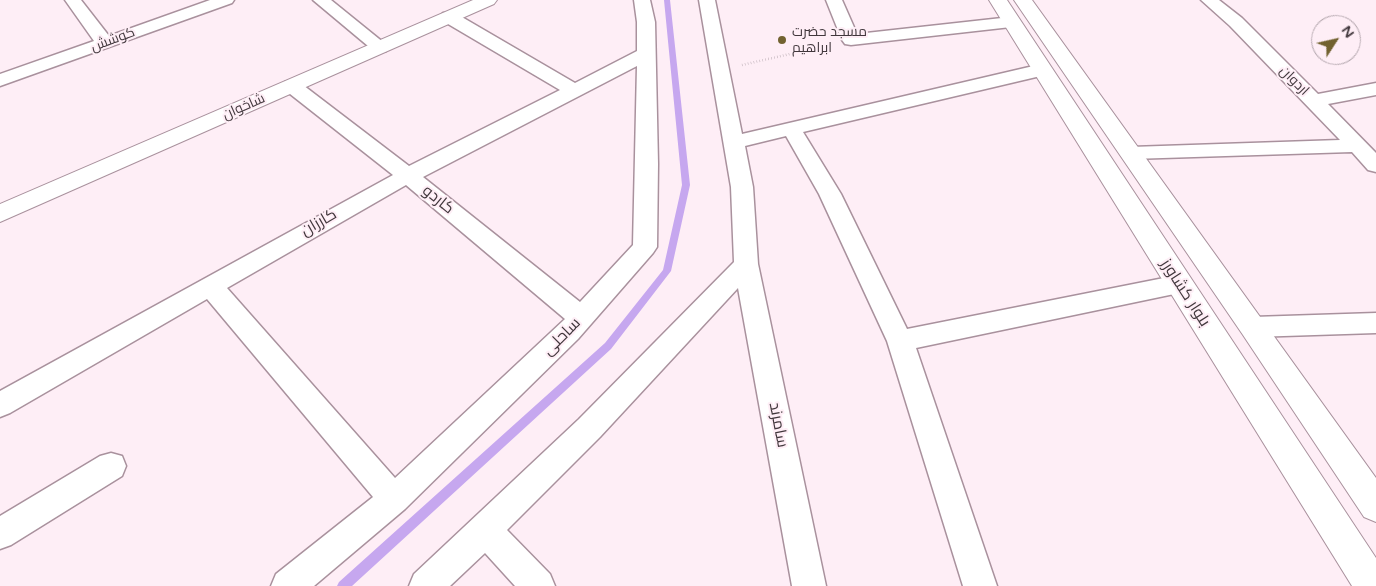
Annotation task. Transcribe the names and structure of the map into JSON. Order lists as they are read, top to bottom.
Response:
{
  "streets": {
    "main road": ["شاخوان", "بلوار کشاورز"],
    "street": [
      "کوشش",
      "اردوان",
      "کاردو",
      "کارزان",
      "ساحلی",
      "سامرند"
    ]
  },
  "crossings": [
    ["شاخوان", "کاردو"],
    ["کاردو", "کارزان"],
    ["کاردو", "ساحلی"],
    ["کارزان", "ساحلی"]
  ],
  "places": ["مسجد حضرت ابراهیم"],
  "north": "top right"
}
